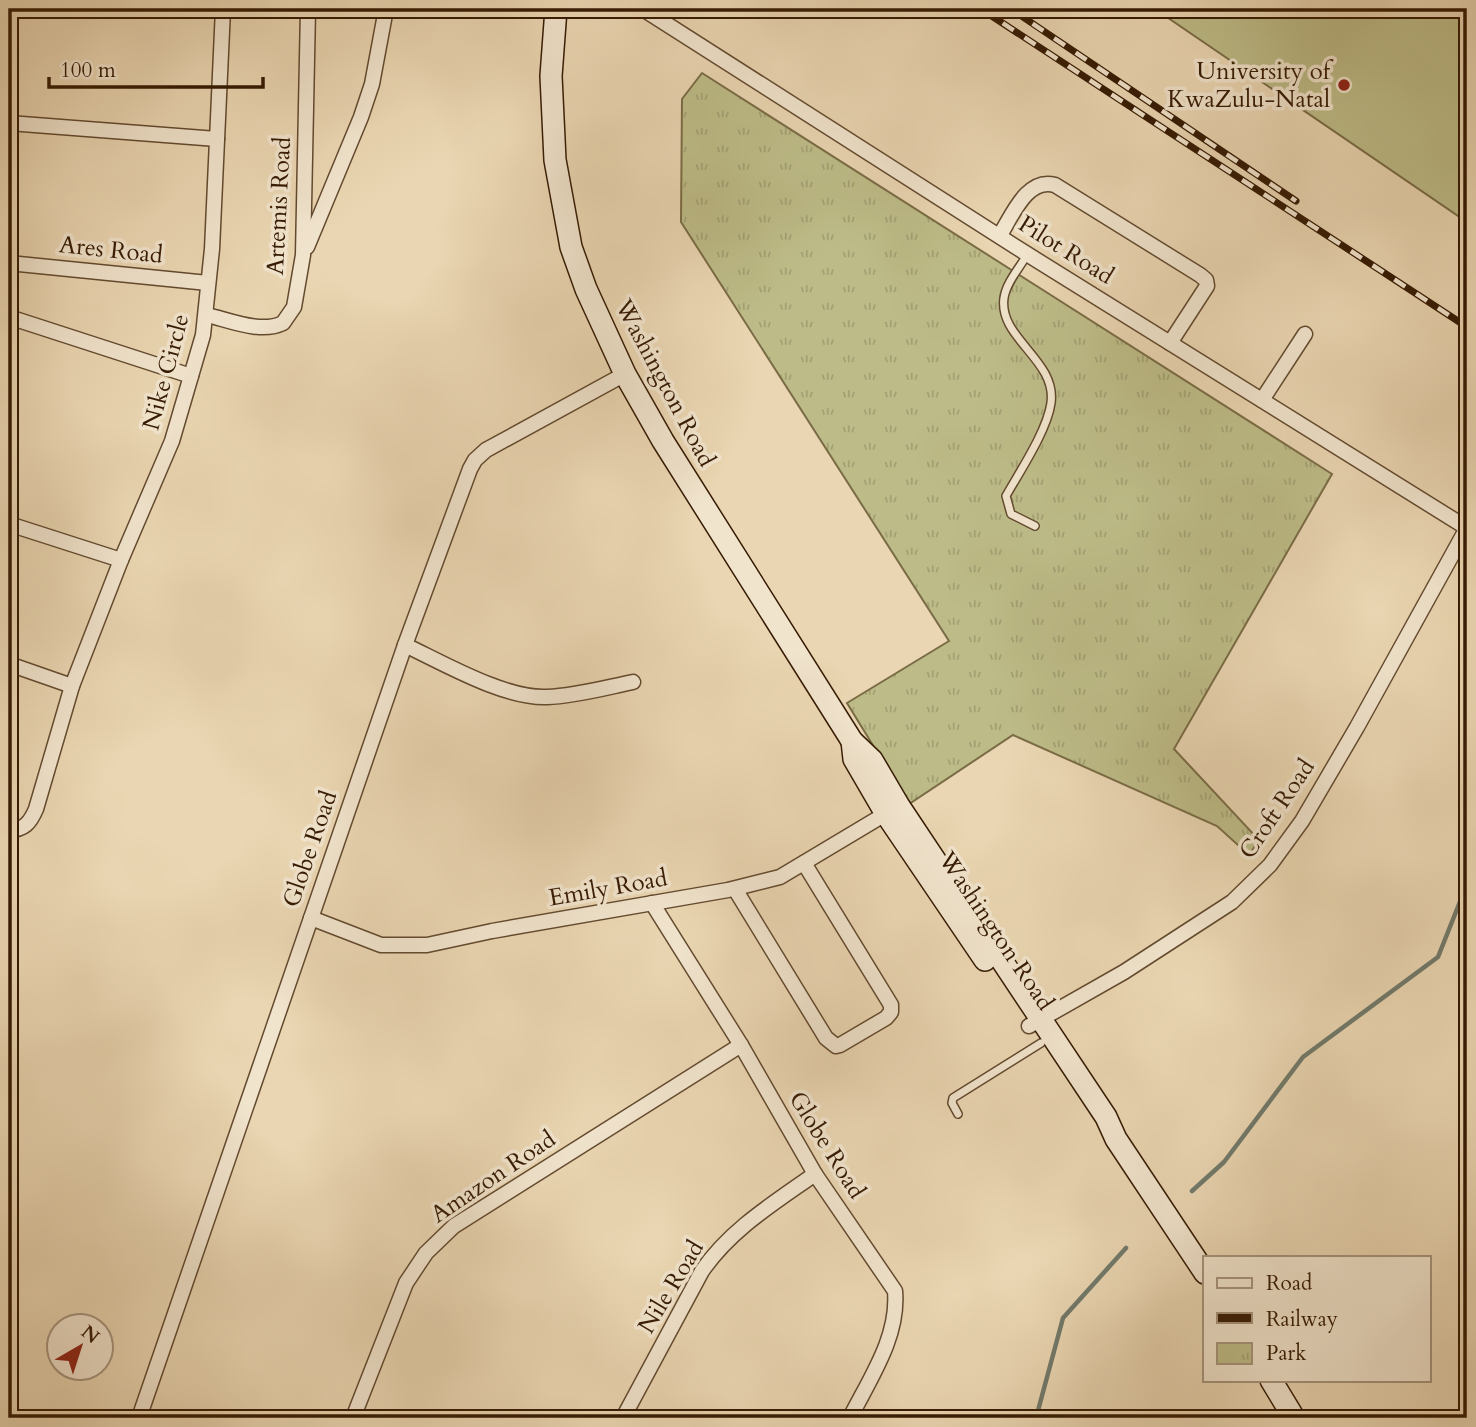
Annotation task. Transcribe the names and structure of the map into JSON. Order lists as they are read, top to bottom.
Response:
{
  "streets": {
    "main road": ["Washington Road"],
    "street": [
      "Artemis Road",
      "Ares Road",
      "Pilot Road",
      "Nike Circle",
      "Croft Road",
      "Globe Road",
      "Emily Road",
      "Amazon Road",
      "Nile Road"
    ]
  },
  "crossings": [
    ["Artemis Road", "Nike Circle"],
    ["Ares Road", "Nike Circle"],
    ["Pilot Road", "Croft Road"],
    ["Washington Road", "Croft Road"],
    ["Washington Road", "Globe Road"],
    ["Washington Road", "Emily Road"],
    ["Globe Road", "Emily Road"],
    ["Globe Road", "Amazon Road"],
    ["Globe Road", "Nile Road"]
  ],
  "places": ["University of KwaZulu-Natal"],
  "legend": ["Road", "Railway", "Park"],
  "scale_bar": "100 m",
  "north": "top right"
}
